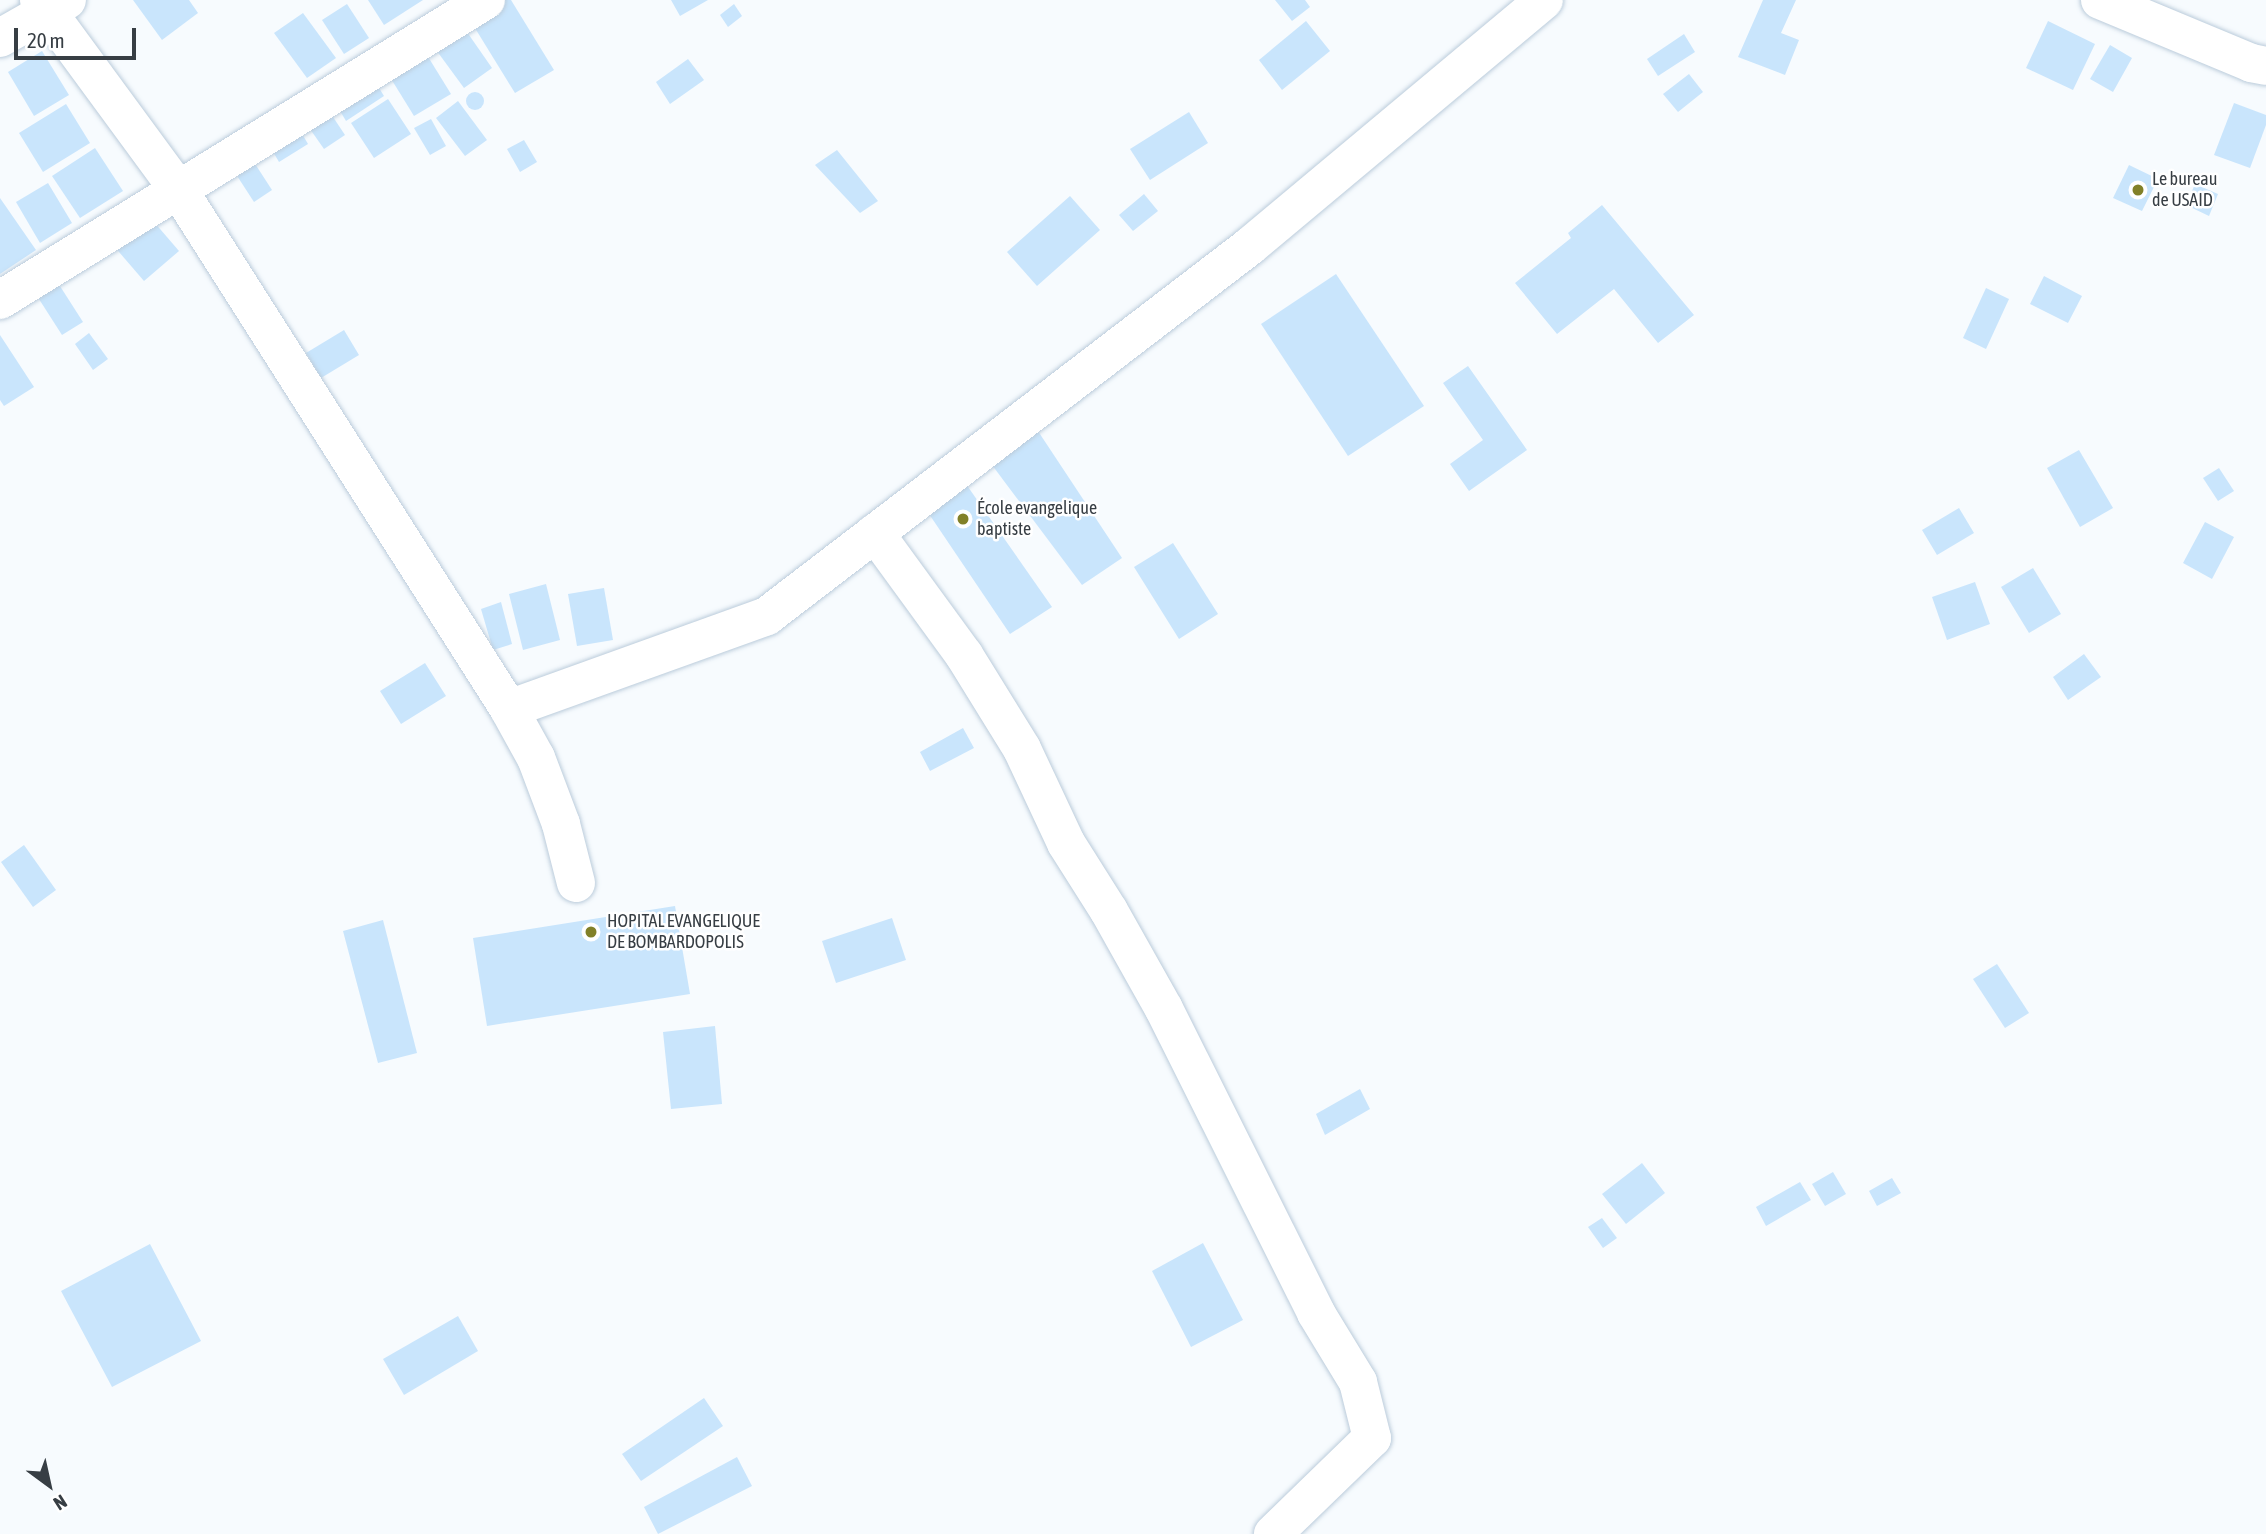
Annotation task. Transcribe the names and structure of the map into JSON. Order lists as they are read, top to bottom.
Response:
{
  "places": ["Le bureau de USAID", "École evangelique baptiste", "HOPITAL EVANGELIQUE DE BOMBARDOPOLIS"],
  "scale_bar": "20 m",
  "north": "bottom right"
}
